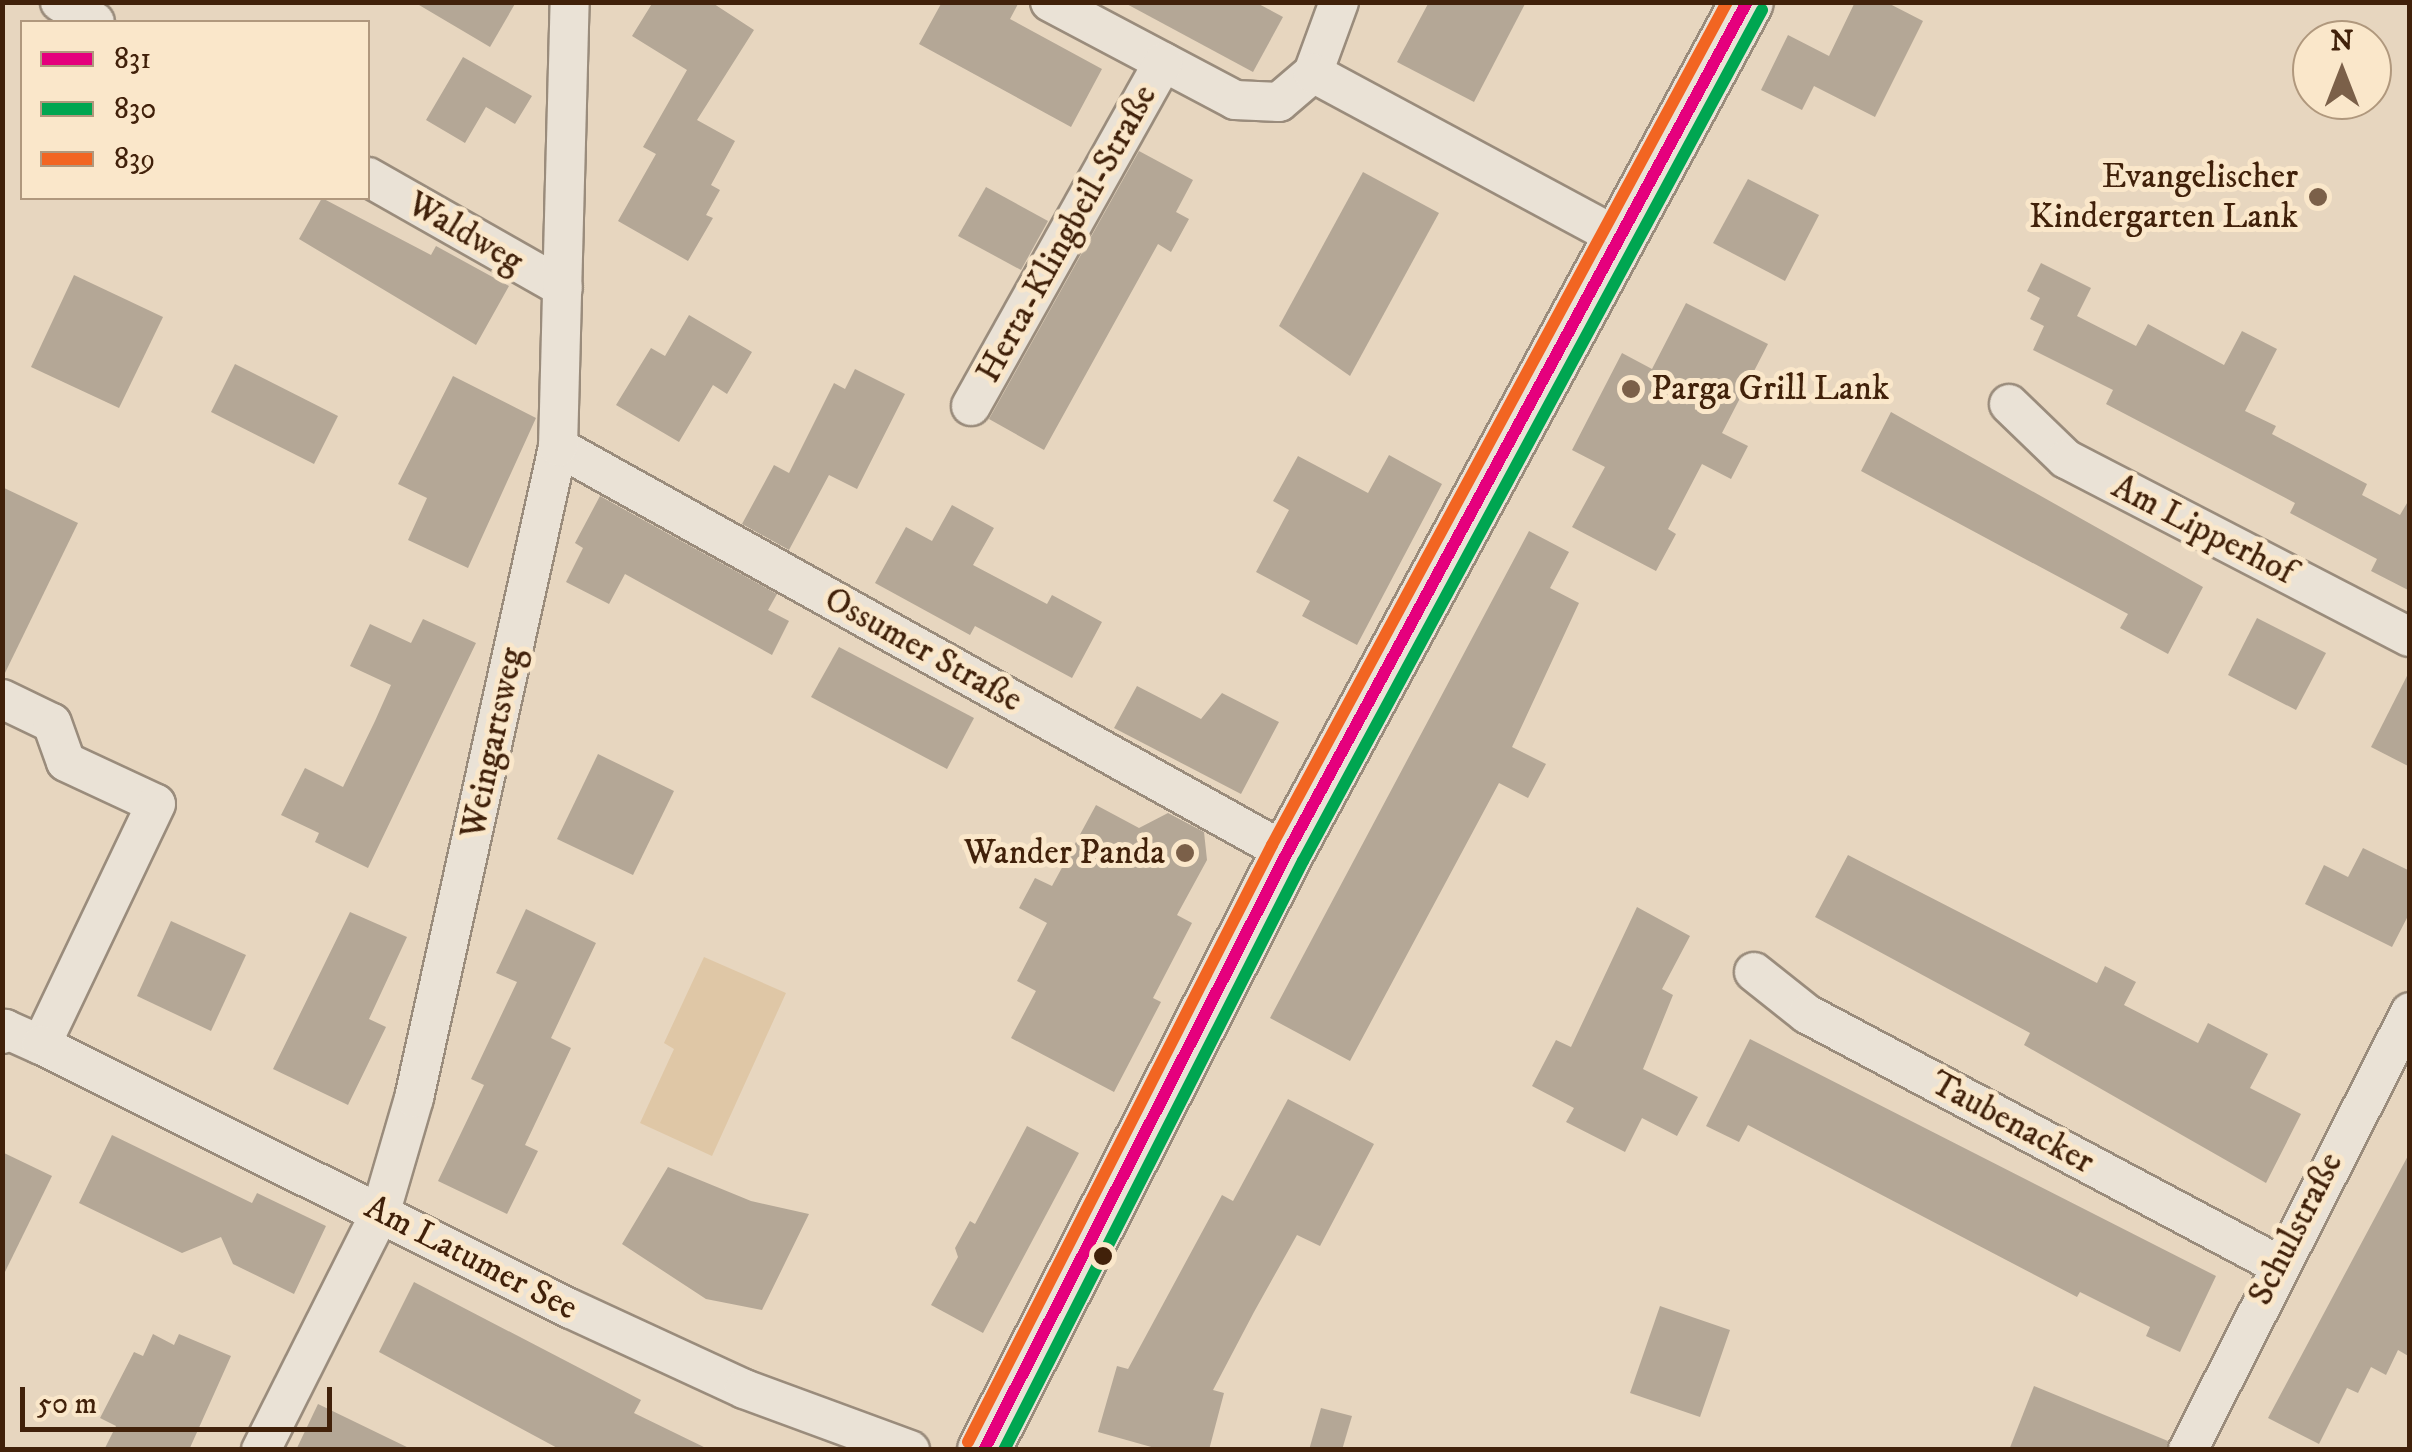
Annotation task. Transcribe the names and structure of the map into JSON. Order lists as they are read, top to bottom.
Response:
{
  "streets": {
    "street": [
      "Waldweg",
      "Herta-Klingbeil-Straße",
      "Am Lipperhof",
      "Ossumer Straße",
      "Weingartsweg",
      "Taubenacker",
      "Schulstraße",
      "Am Latumer See"
    ]
  },
  "crossings": [
    ["Waldweg", "Weingartsweg"],
    ["Ossumer Straße", "Weingartsweg"],
    ["Weingartsweg", "Am Latumer See"],
    ["Taubenacker", "Schulstraße"]
  ],
  "places": ["Evangelischer Kindergarten Lank", "Parga Grill Lank", "Wander Panda"],
  "lines": ["transit line 831", "transit line 839", "transit line 830"],
  "legend": ["831", "830", "839"],
  "scale_bar": "50 m",
  "north": "top"
}
